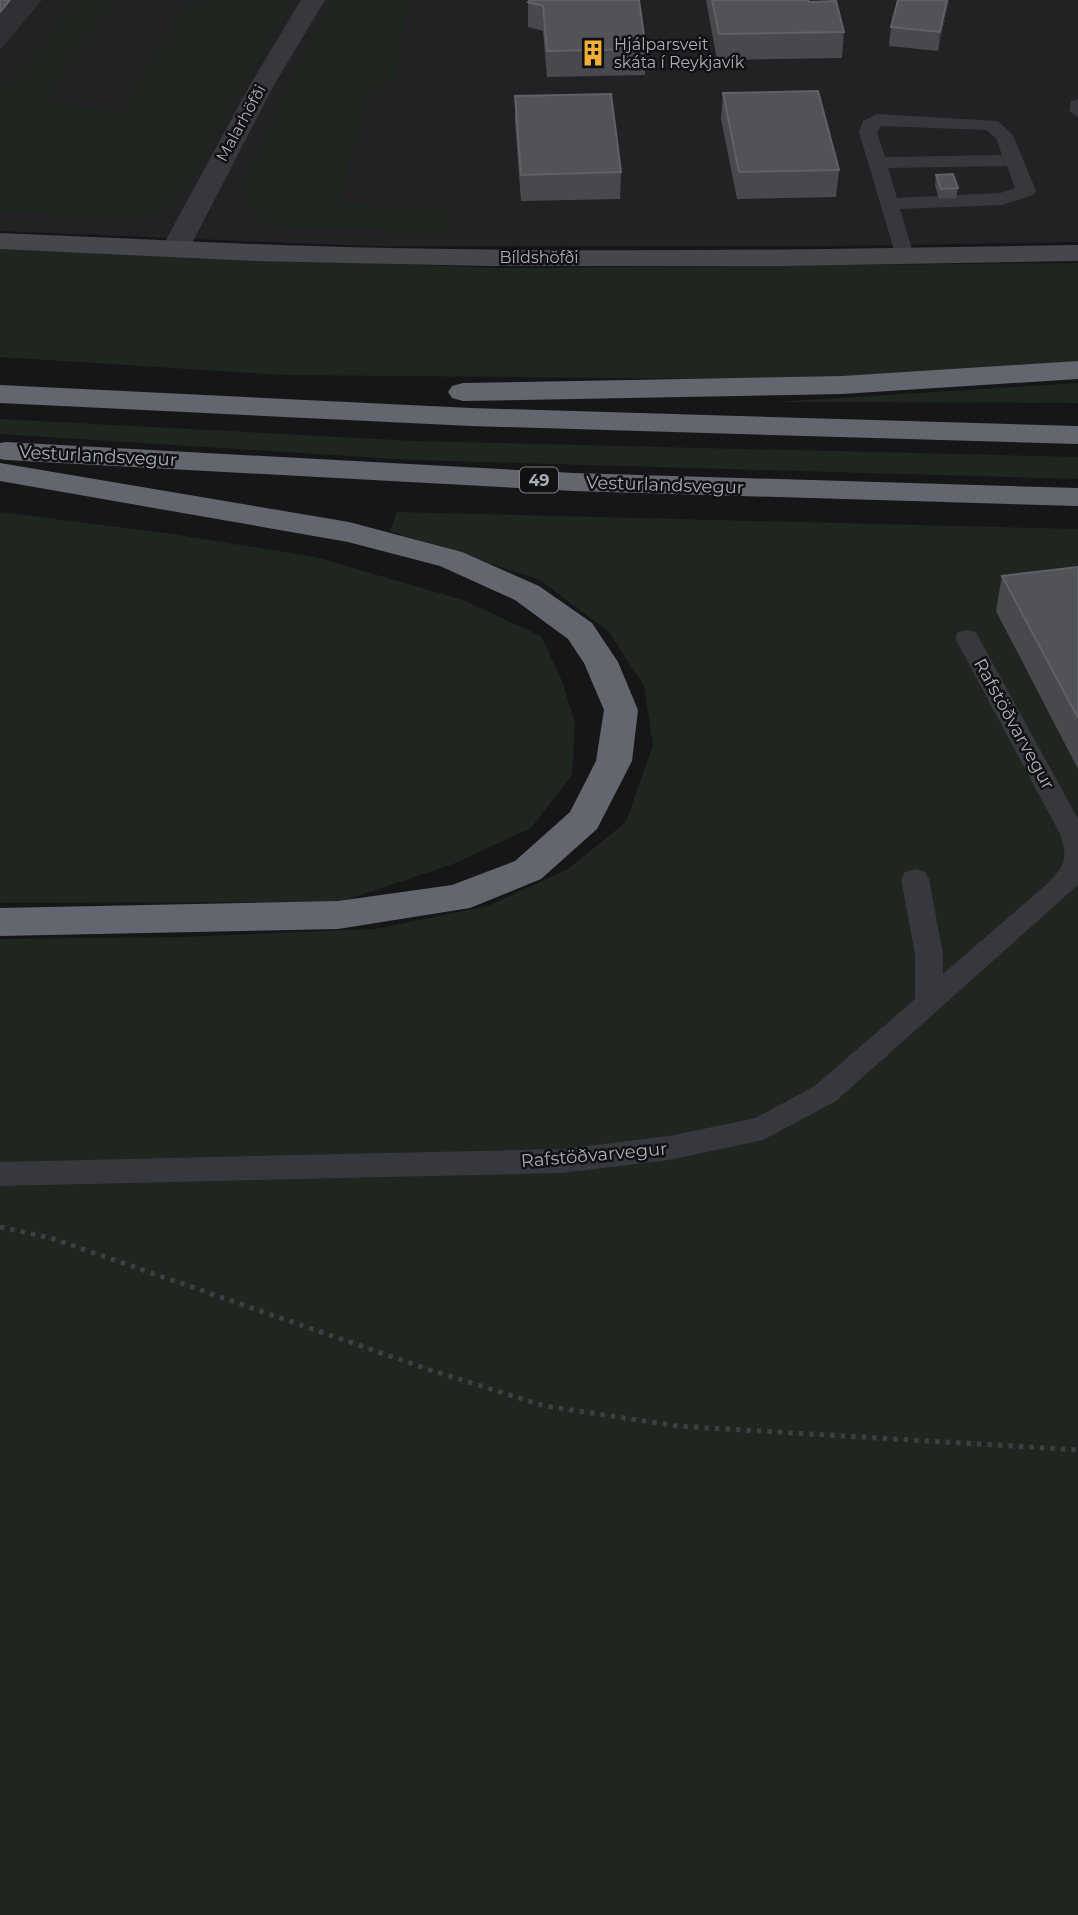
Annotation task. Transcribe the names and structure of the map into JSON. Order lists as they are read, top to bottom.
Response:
{
  "streets": {
    "highway": ["Vesturlandsvegur", "49"],
    "street": ["Malarhöfði", "Bíldshöfði"],
    "lane": ["Rafstöðvarvegur"]
  },
  "crossings": [
    ["Malarhöfði", "Bíldshöfði"]
  ],
  "places": {
    "building": ["Hjálparsveit skáta í Reykjavík"]
  }
}
